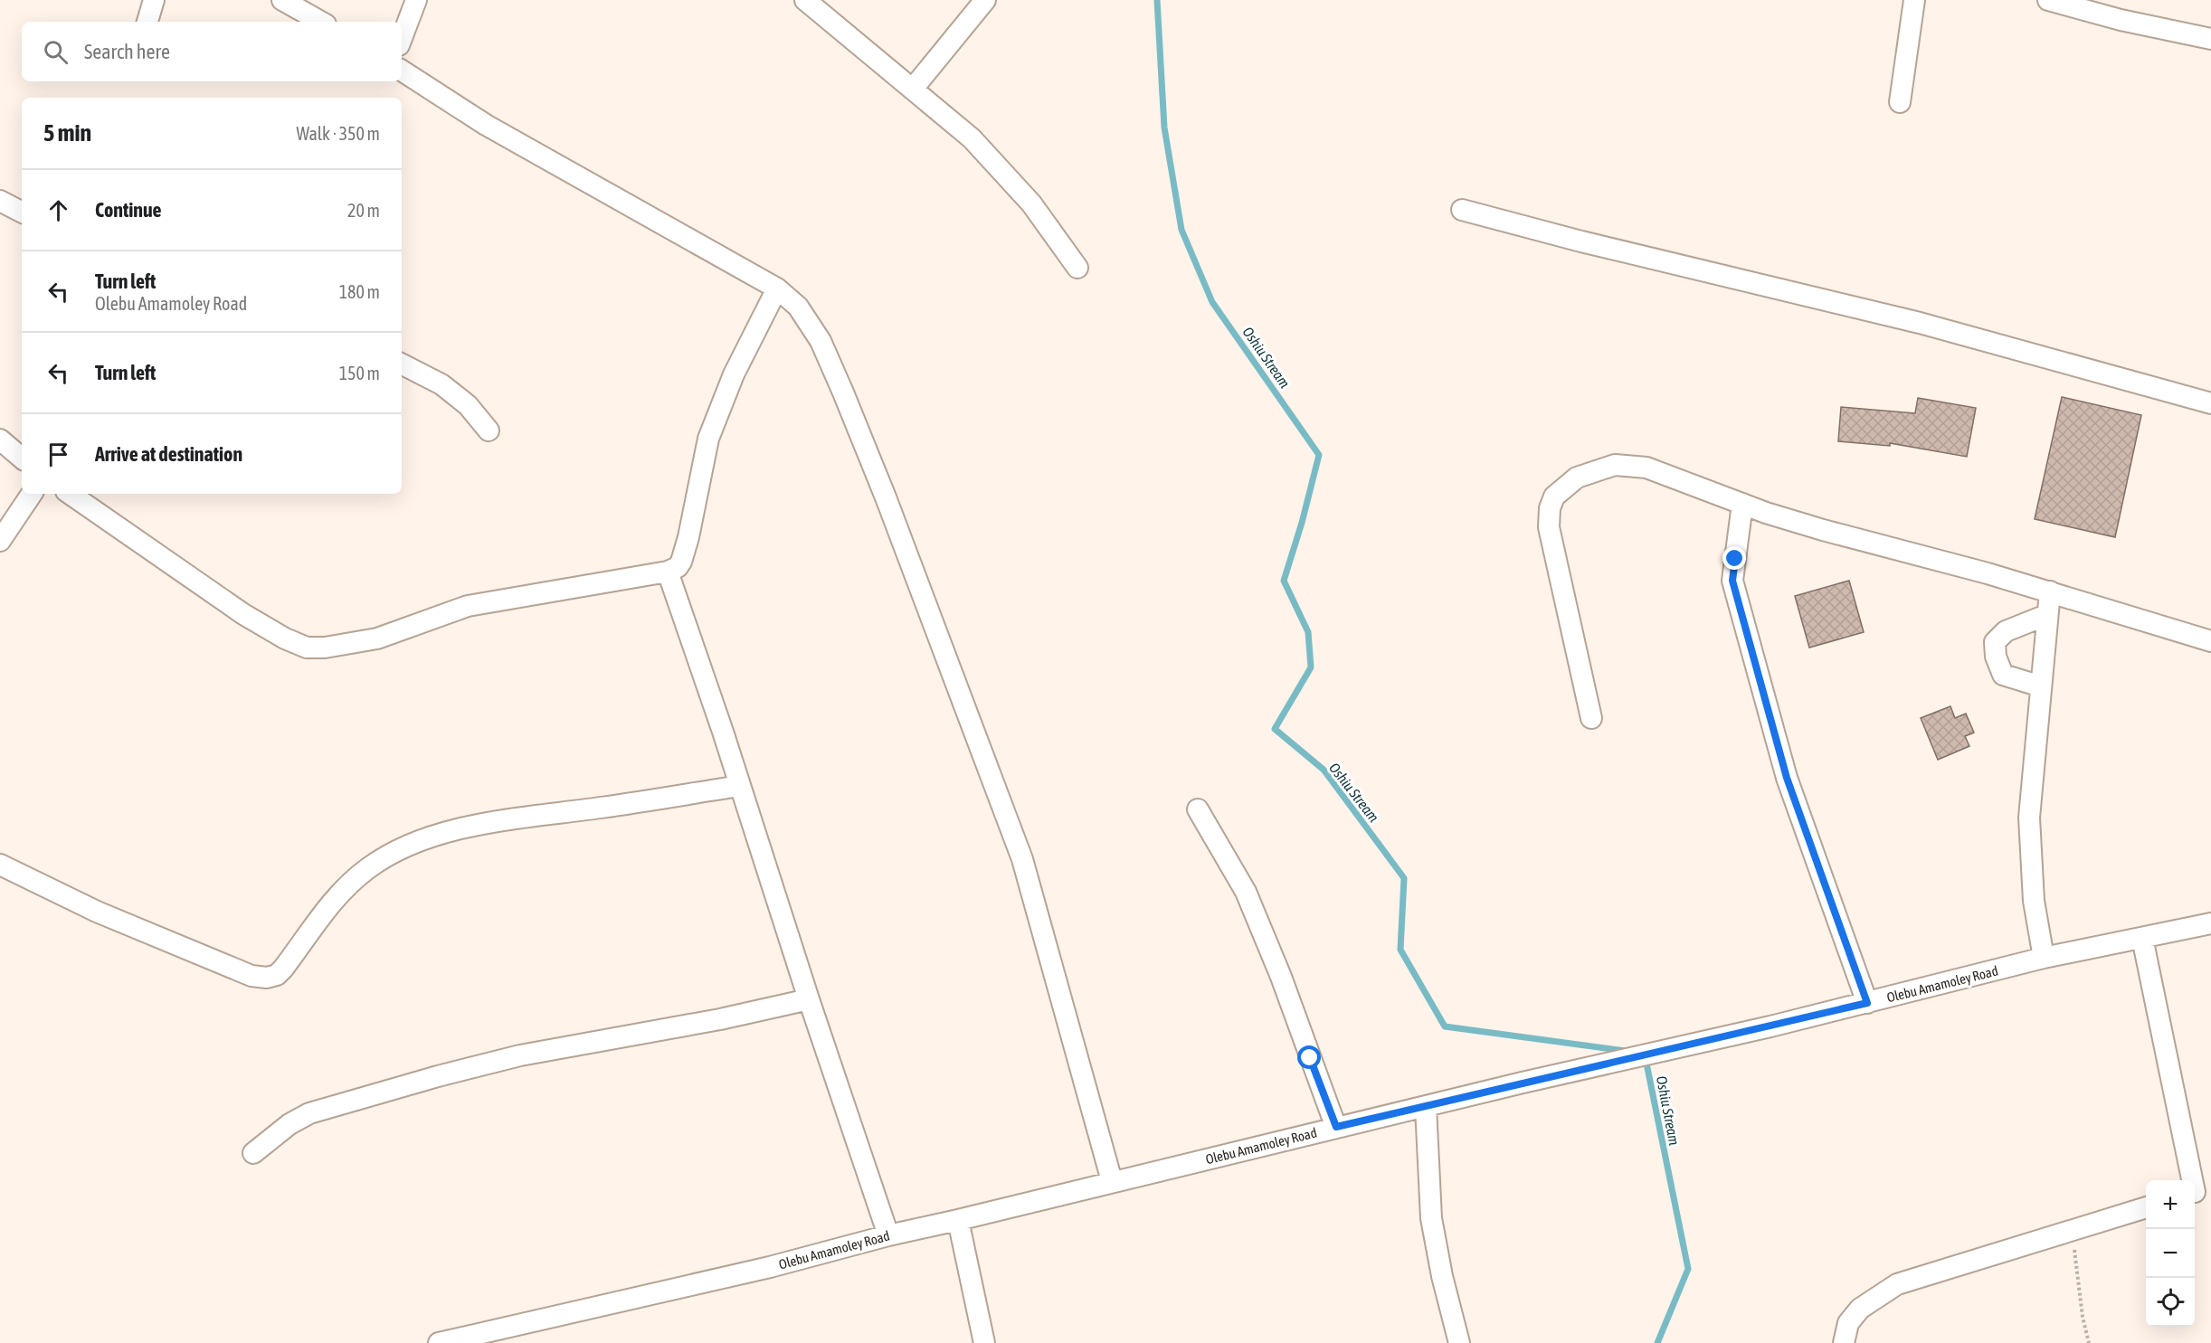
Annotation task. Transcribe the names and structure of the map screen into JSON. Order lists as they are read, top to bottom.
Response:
{
  "streets": {
    "street": ["Olebu Amamoley Road"]
  },
  "water": ["Oshiu Stream"],
  "page": {
    "search": "Search here",
    "heading": ["5 min", "Walk · 350 m"],
    "list": [
      ["Continue", "20 m"],
      ["Turn left", "Olebu Amamoley Road", "180 m"],
      ["Turn left", "150 m"],
      "Arrive at destination"
    ],
    "map_buttons": ["+", "−"]
  }
}
